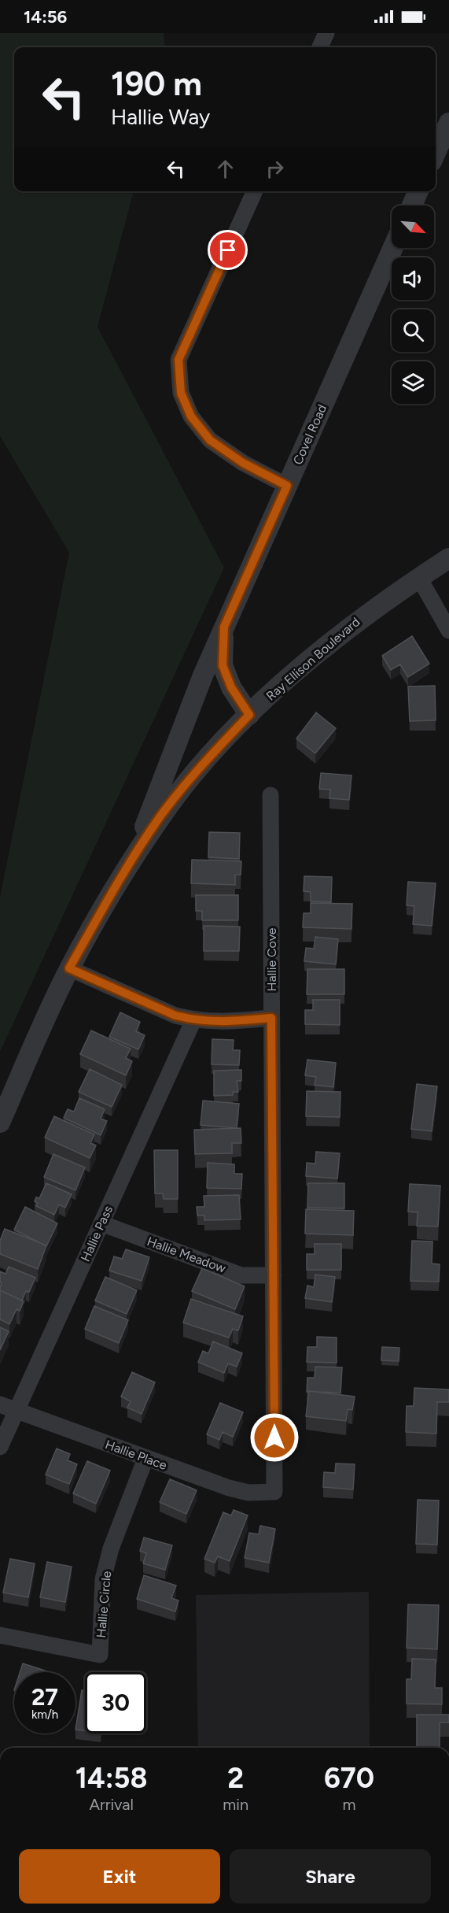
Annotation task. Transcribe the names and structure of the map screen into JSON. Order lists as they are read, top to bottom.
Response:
{
  "streets": {
    "street": [
      "Covel Road",
      "Ray Ellison Boulevard",
      "Hallie Cove",
      "Hallie Pass",
      "Hallie Meadow",
      "Hallie Place",
      "Hallie Circle"
    ]
  },
  "crossings": [
    ["Covel Road", "Ray Ellison Boulevard"],
    ["Hallie Cove", "Hallie Meadow"],
    ["Hallie Cove", "Hallie Place"],
    ["Hallie Pass", "Hallie Meadow"],
    ["Hallie Pass", "Hallie Place"],
    ["Hallie Place", "Hallie Circle"]
  ],
  "north": "bottom right",
  "page": {
    "status": "14:56",
    "turn": ["190 m", "Hallie Way"],
    "speed": "27 km/h",
    "limit": "30",
    "eta": [
      "14:58",
      "Arrival",
      "2",
      "min",
      "670",
      "m"
    ],
    "buttons": ["Exit", "Share"]
  }
}
